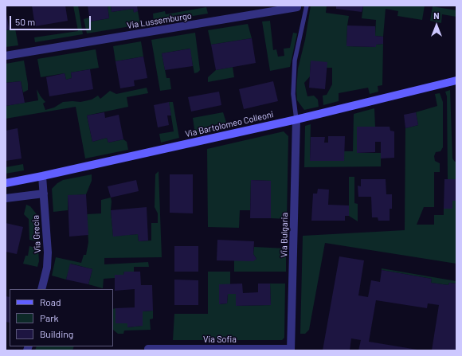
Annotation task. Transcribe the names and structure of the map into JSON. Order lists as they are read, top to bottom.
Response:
{
  "streets": {
    "main road": ["Via Bartolomeo Colleoni"],
    "street": [
      "Via Lussemburgo",
      "Via Grecia",
      "Via Bulgaria",
      "Via Sofia"
    ]
  },
  "crossings": [
    ["Via Bartolomeo Colleoni", "Via Grecia"],
    ["Via Bartolomeo Colleoni", "Via Bulgaria"],
    ["Via Bulgaria", "Via Sofia"]
  ],
  "legend": ["Road", "Park", "Building"],
  "scale_bar": "50 m",
  "north": "top"
}
